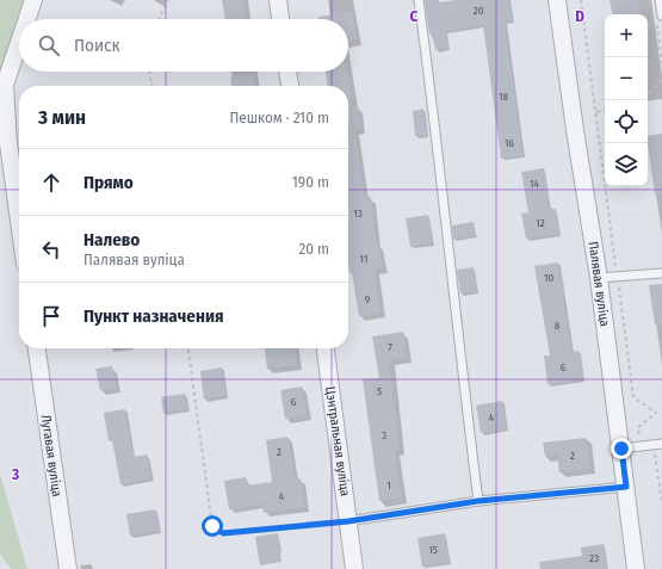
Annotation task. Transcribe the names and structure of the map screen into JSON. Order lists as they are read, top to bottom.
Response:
{
  "streets": {
    "street": ["Палявая вуліца", "Цэнтральная вуліца", "Лугавая вуліца"]
  },
  "house_numbers": [
    "20",
    "18",
    "16",
    "14",
    "13",
    "12",
    "11",
    "10",
    "9",
    "8",
    "7",
    "6",
    "5",
    "6",
    "4",
    "3",
    "2",
    "2",
    "1",
    "4",
    "15",
    "23"
  ],
  "page": {
    "map_buttons": ["+", "−"],
    "search": "Поиск",
    "heading": ["3 мин", "Пешком · 210 m"],
    "list": [
      ["Прямо", "190 m"],
      ["Налево", "Палявая вуліца", "20 m"],
      "Пункт назначения"
    ]
  },
  "grid": {
    "columns": ["C", "D"],
    "rows": ["3"]
  }
}
